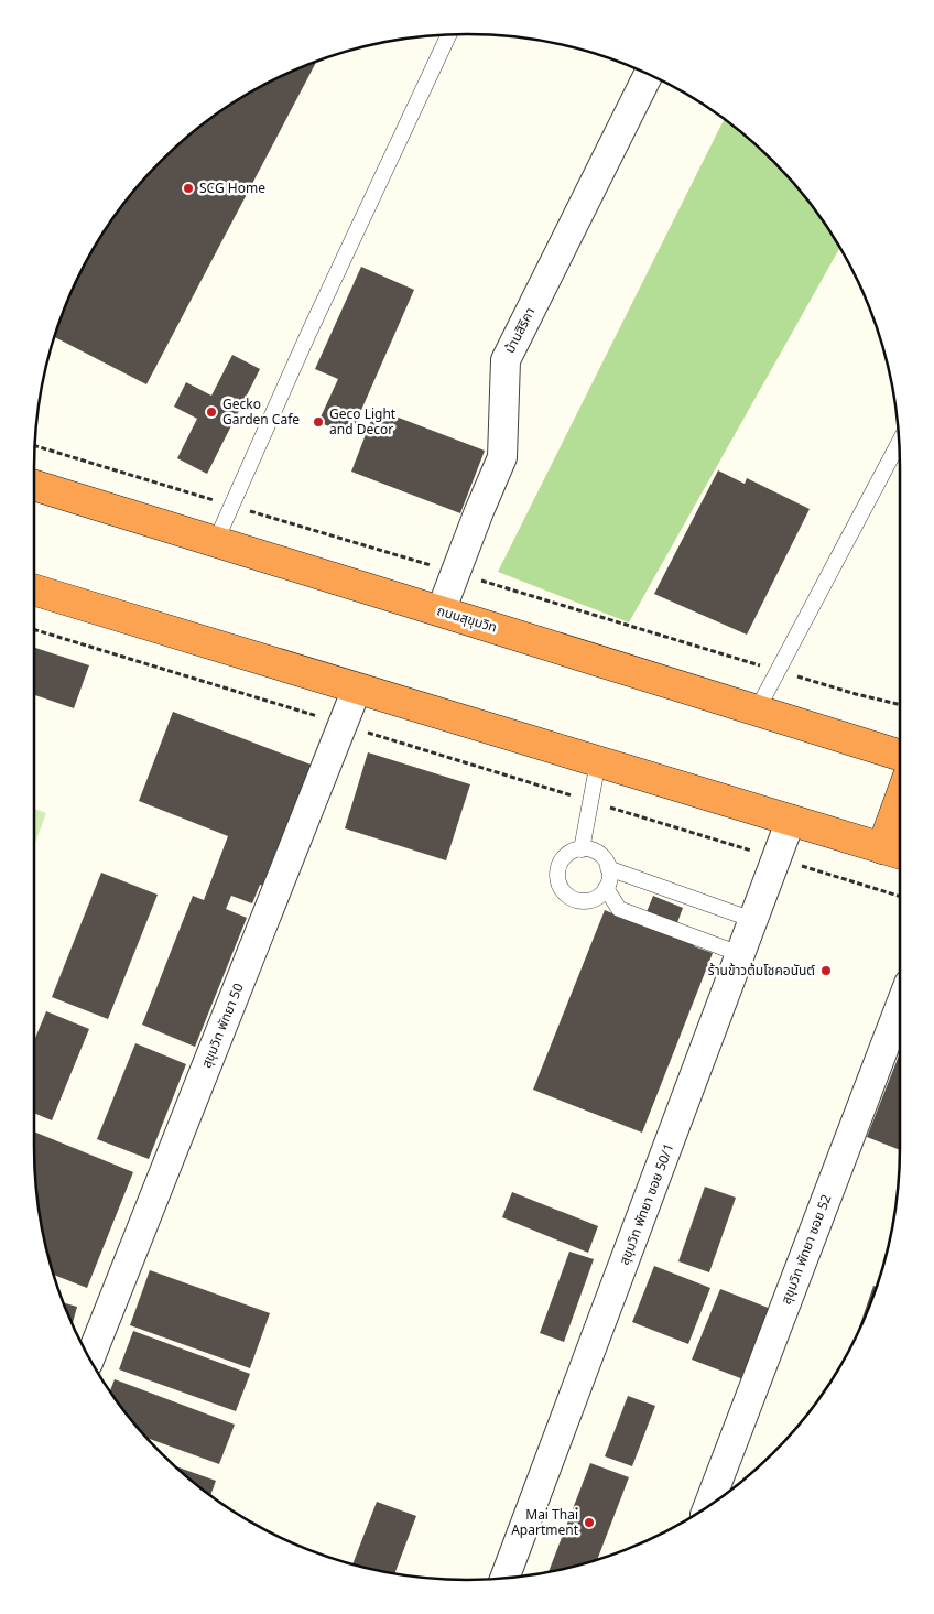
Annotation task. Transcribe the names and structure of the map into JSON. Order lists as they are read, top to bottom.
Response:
{
  "streets": {
    "highway": ["ถนนสุขุมวิท"],
    "street": [
      "บ้านสิริคา",
      "สุขุมวิท พัทยา 50",
      "สุขุมวิท พัทยา ซอย 50/1",
      "สุขุมวิท พัทยา ซอย 52"
    ]
  },
  "crossings": [
    ["บ้านสิริคา", "ถนนสุขุมวิท"]
  ],
  "places": [
    "SCG Home",
    "Gecko Garden Cafe",
    "Geco Light and Decor",
    "ร้านข้าวต้มโชคอนันต์",
    "Mai Thai Apartment"
  ]
}
